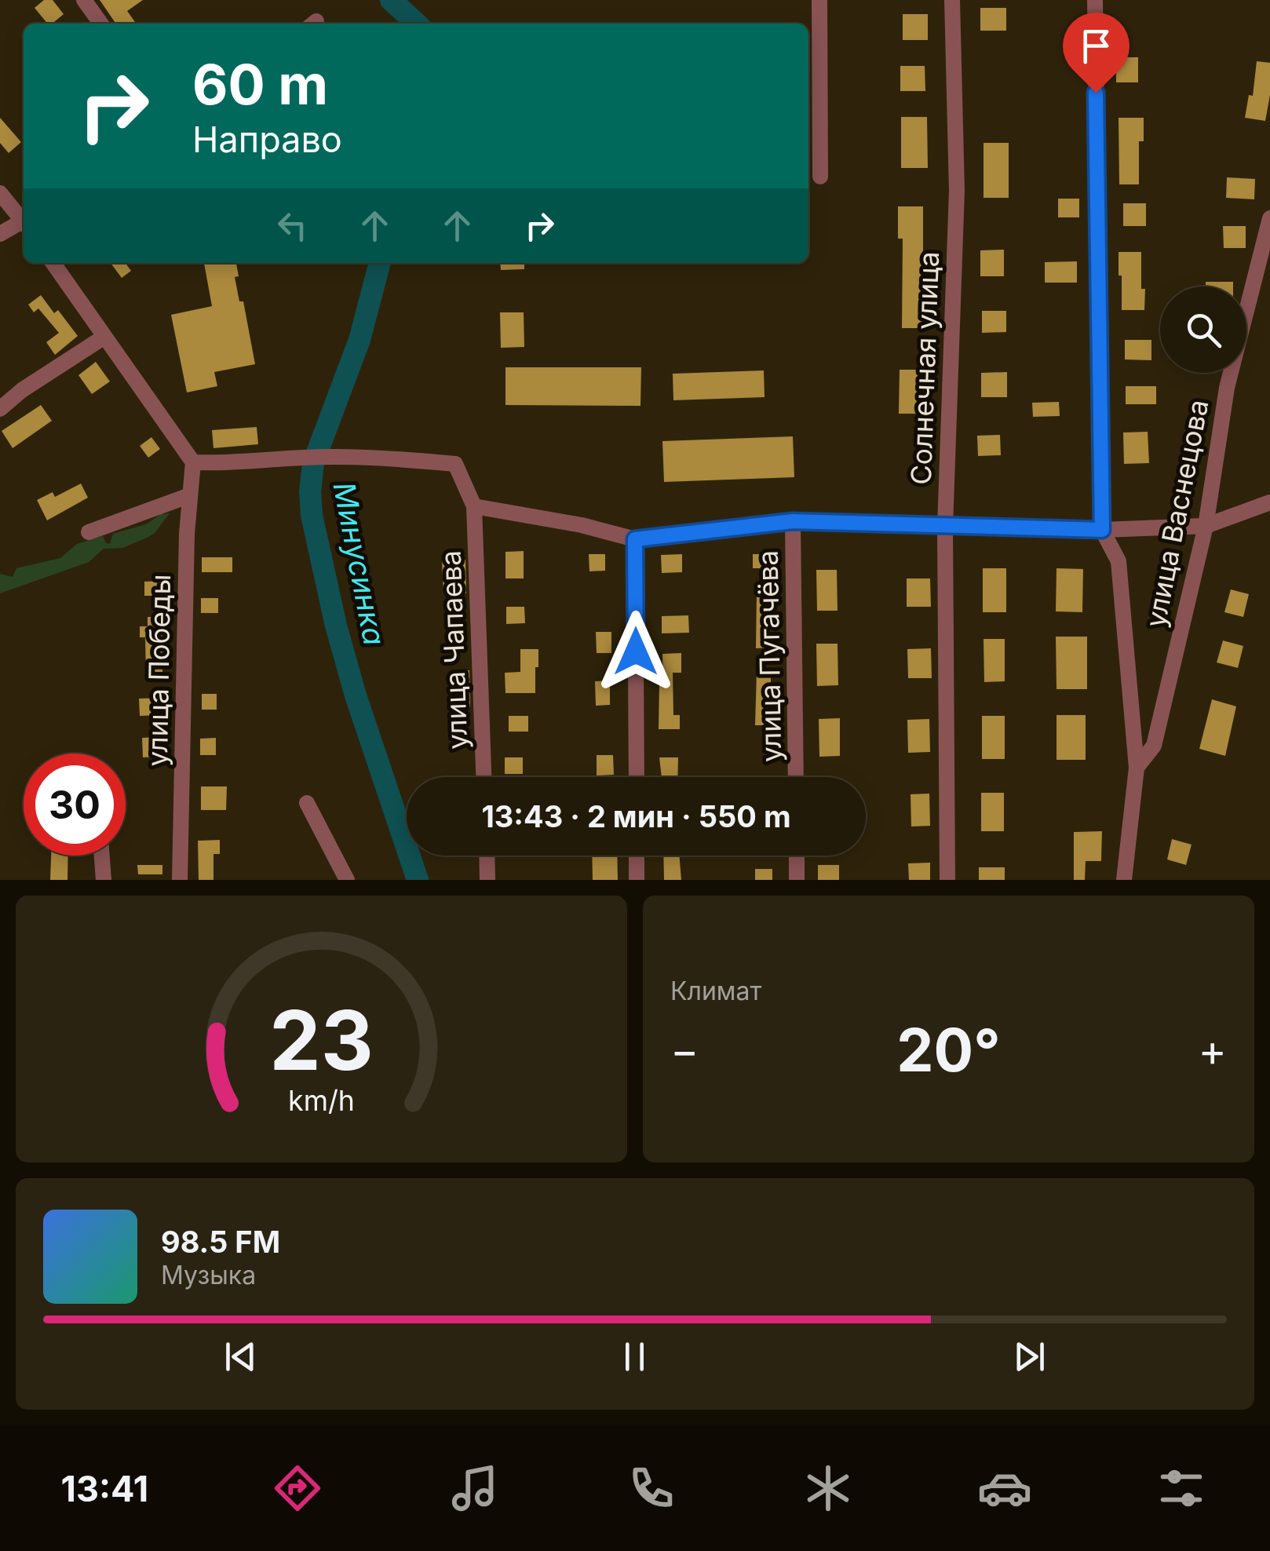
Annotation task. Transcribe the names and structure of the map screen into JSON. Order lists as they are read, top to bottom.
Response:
{
  "streets": {
    "street": [
      "Солнечная улица",
      "улица Васнецова",
      "улица Чапаева",
      "улица Пугачёва",
      "улица Победы"
    ]
  },
  "water": ["Минусинка"],
  "page": {
    "turn": ["60 m", "Направо"],
    "limit": "30",
    "trip": "13:43 · 2 мин · 550 m",
    "tile": "Климат",
    "heat": ["−", "20°", "+"],
    "song": ["98.5 FM", "Музыка"],
    "tabs": "13:41",
    "gauge": ["23", "km/h"]
  }
}
